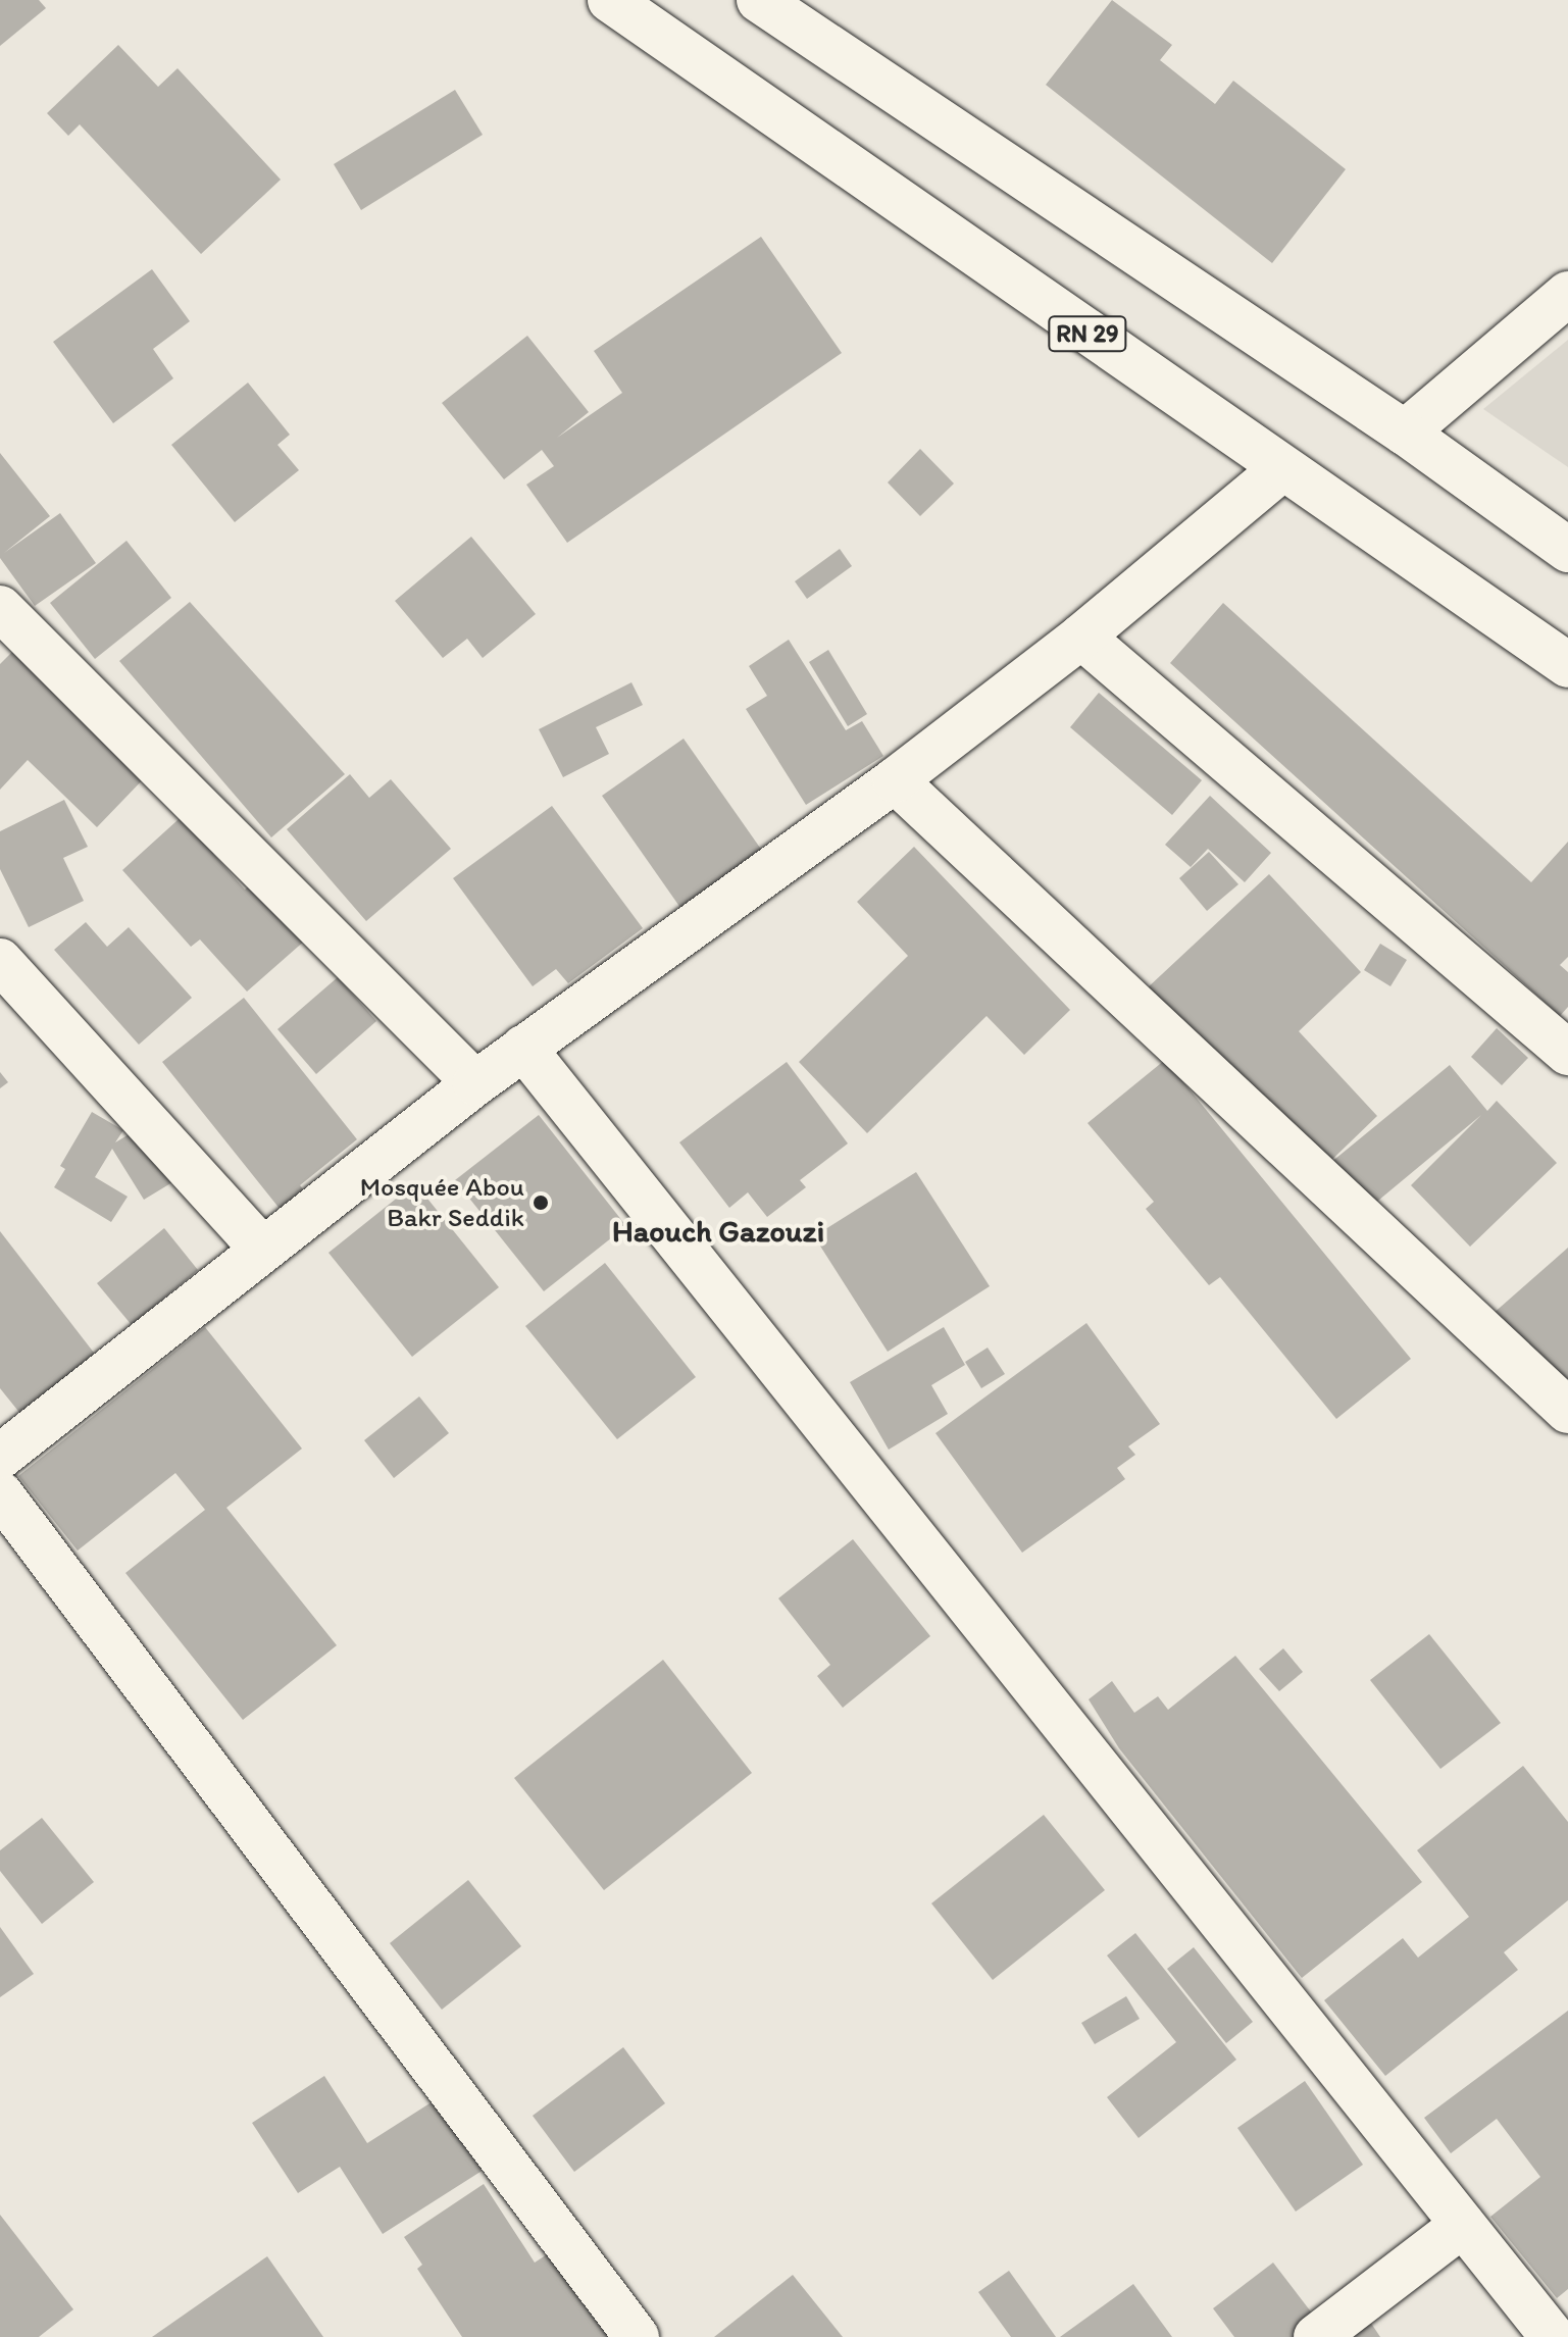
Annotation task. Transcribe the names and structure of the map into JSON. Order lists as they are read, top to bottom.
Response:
{
  "streets": {
    "main road": ["RN 29"]
  },
  "districts": ["Haouch Gazouzi"],
  "places": ["Mosquée Abou Bakr Seddik"]
}
